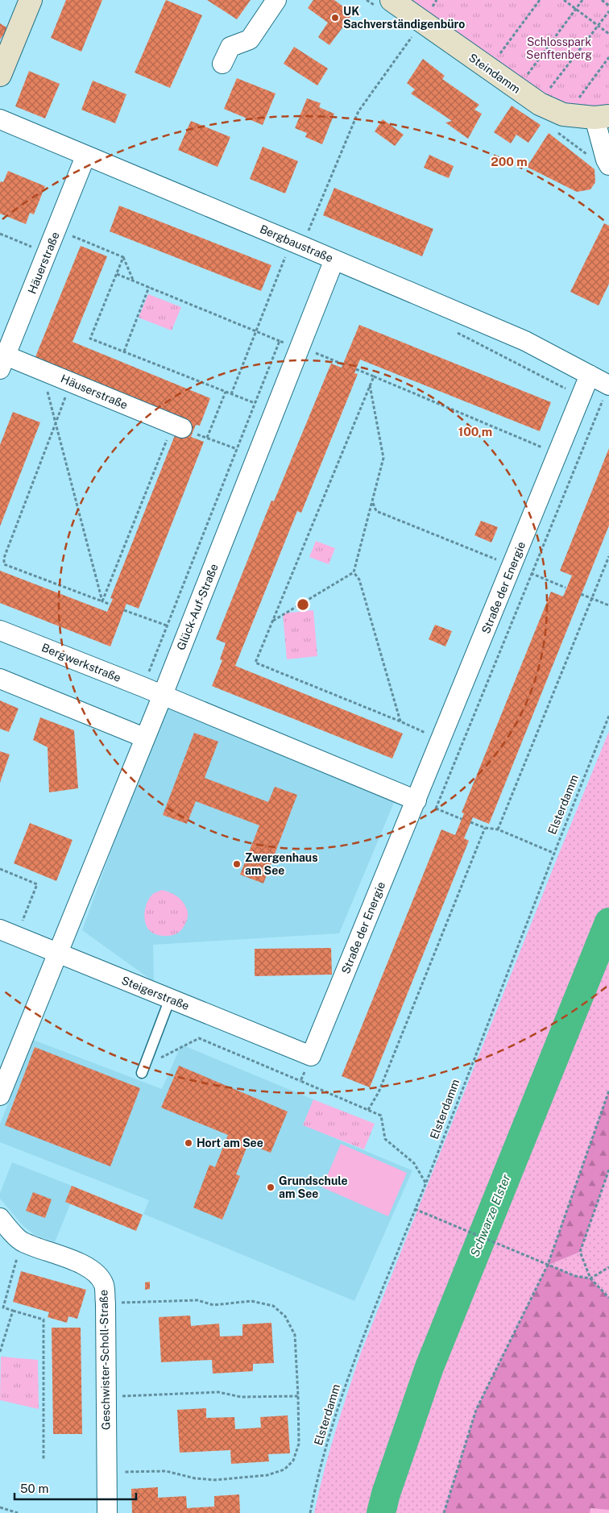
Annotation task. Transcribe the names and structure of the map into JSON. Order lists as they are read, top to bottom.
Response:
{
  "streets": {
    "street": [
      "Steindamm",
      "Bergbaustraße",
      "Häuerstraße",
      "Häuserstraße",
      "Straße der Energie",
      "Glück-Auf-Straße",
      "Bergwerkstraße",
      "Steigerstraße",
      "Geschwister-Scholl-Straße"
    ],
    "path": ["Elsterdamm"]
  },
  "crossings": [
    ["Bergbaustraße", "Häuerstraße"],
    ["Bergbaustraße", "Straße der Energie"],
    ["Bergbaustraße", "Glück-Auf-Straße"],
    ["Häuerstraße", "Häuserstraße"],
    ["Straße der Energie", "Steigerstraße"],
    ["Glück-Auf-Straße", "Bergwerkstraße"],
    ["Glück-Auf-Straße", "Steigerstraße"]
  ],
  "water": ["Schwarze Elster"],
  "parks": ["Schlosspark Senftenberg"],
  "places": [
    "UK Sachverständigenbüro",
    "Zwergenhaus am See",
    "Hort am See",
    "Grundschule am See"
  ],
  "scale_bar": "50 m",
  "rings": ["200 m", "100 m"]
}
